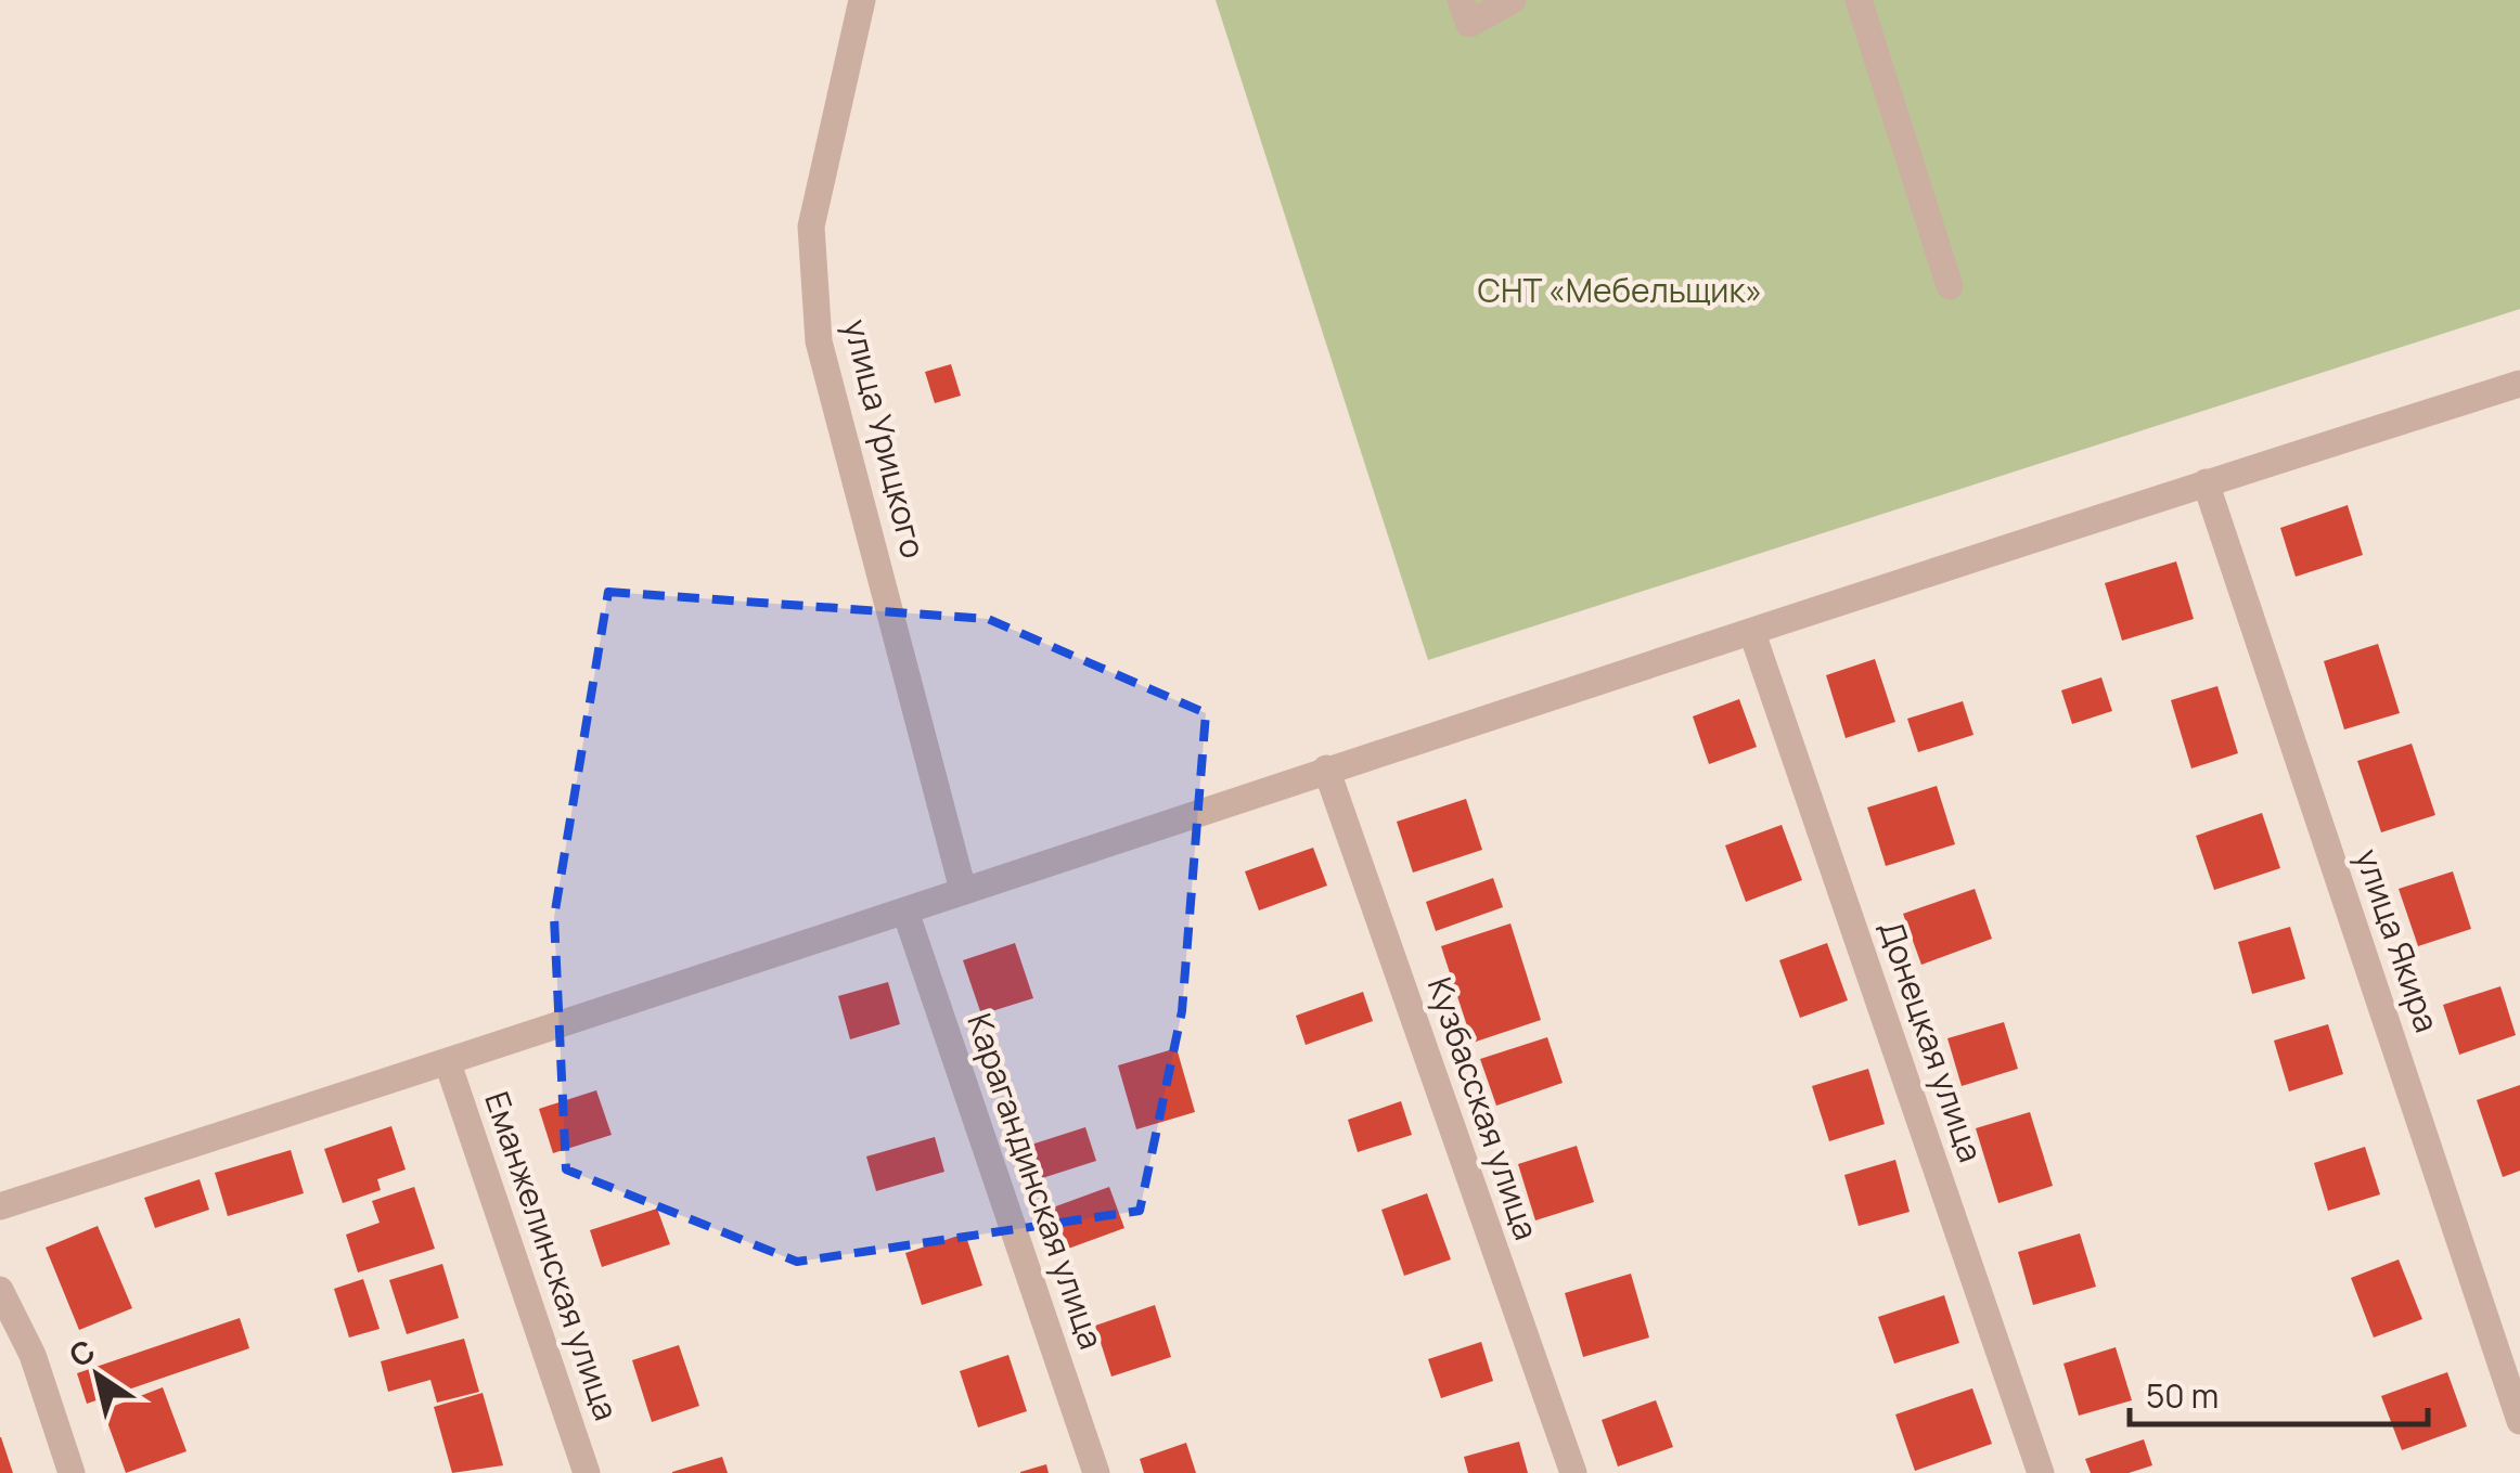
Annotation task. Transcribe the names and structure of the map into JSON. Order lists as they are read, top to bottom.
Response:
{
  "streets": {
    "street": [
      "улица Урицкого",
      "улица Якира",
      "Донецкая улица",
      "Кузбасская улица",
      "Карагандинская улица",
      "Еманжелинская улица"
    ]
  },
  "parks": ["СНТ «Мебельщик»"],
  "scale_bar": "50 m",
  "north": "top left"
}
